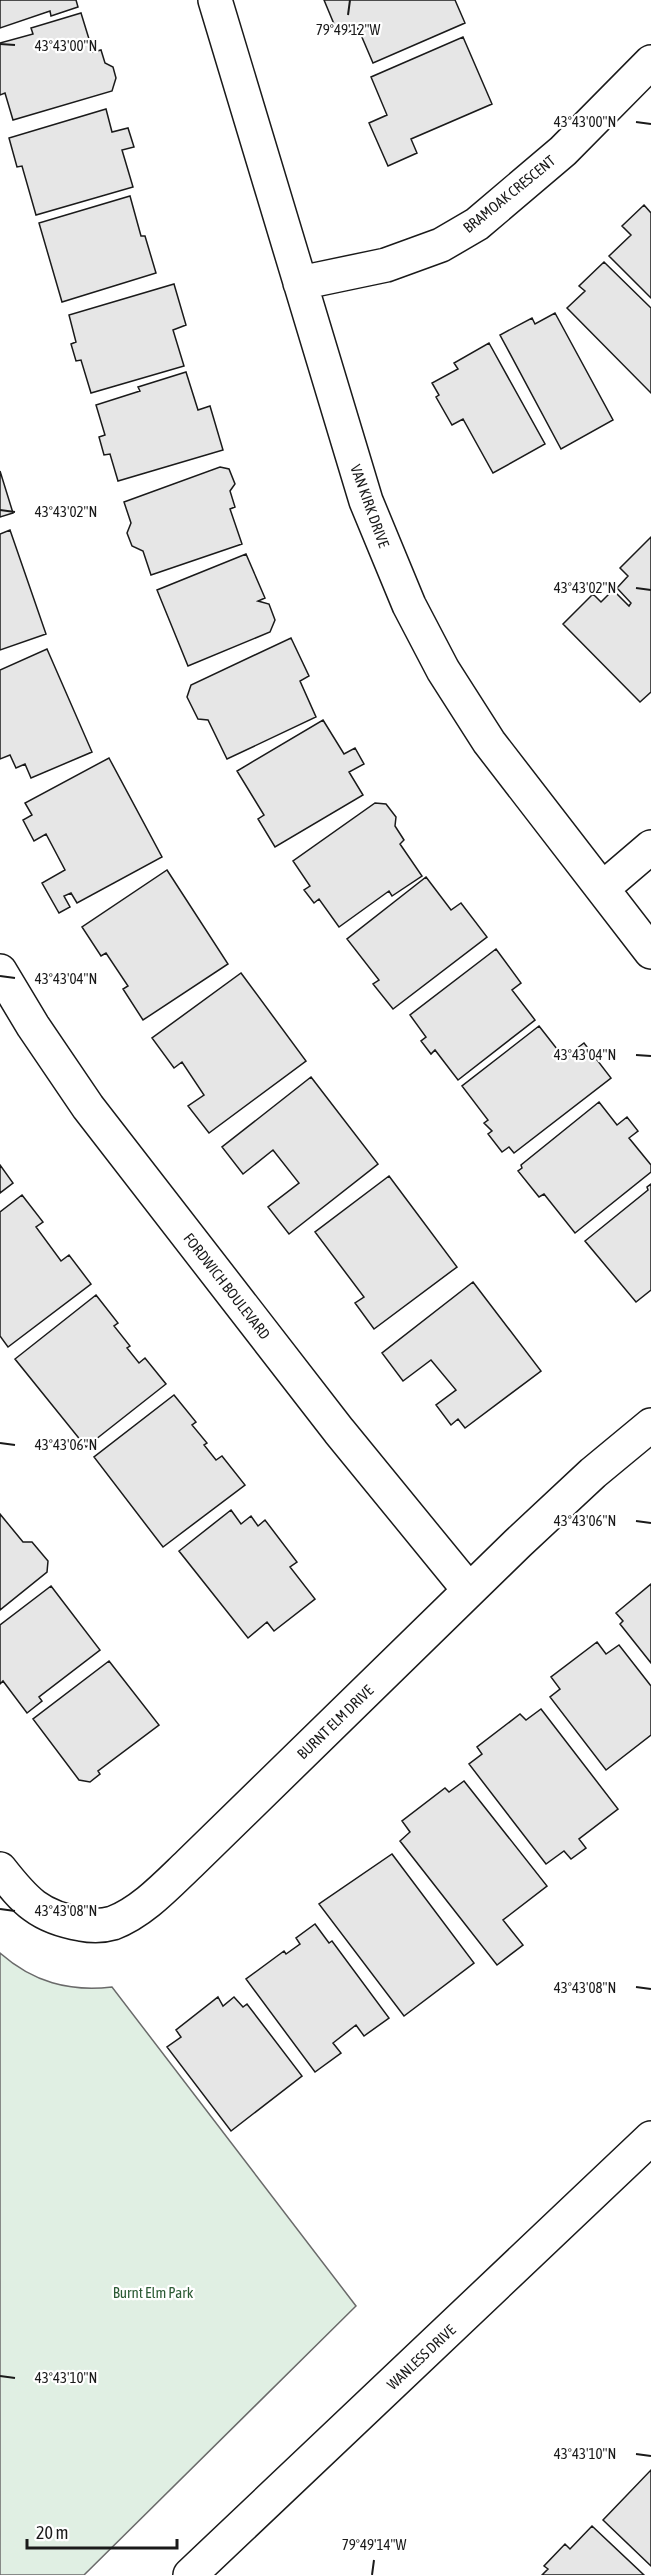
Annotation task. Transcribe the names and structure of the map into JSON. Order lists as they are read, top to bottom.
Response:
{
  "streets": {
    "street": [
      "BRAMOAK CRESCENT",
      "VAN KIRK DRIVE",
      "FORDWICH BOULEVARD",
      "BURNT ELM DRIVE",
      "WANLESS DRIVE"
    ]
  },
  "crossings": [
    ["BRAMOAK CRESCENT", "VAN KIRK DRIVE"],
    ["FORDWICH BOULEVARD", "BURNT ELM DRIVE"]
  ],
  "parks": ["Burnt Elm Park"],
  "scale_bar": "20 m",
  "coordinates": [
    "79°49'12\"W",
    "43°43'00\"N",
    "43°43'02\"N",
    "43°43'04\"N",
    "43°43'06\"N",
    "43°43'08\"N",
    "43°43'10\"N",
    "79°49'14\"W"
  ]
}
